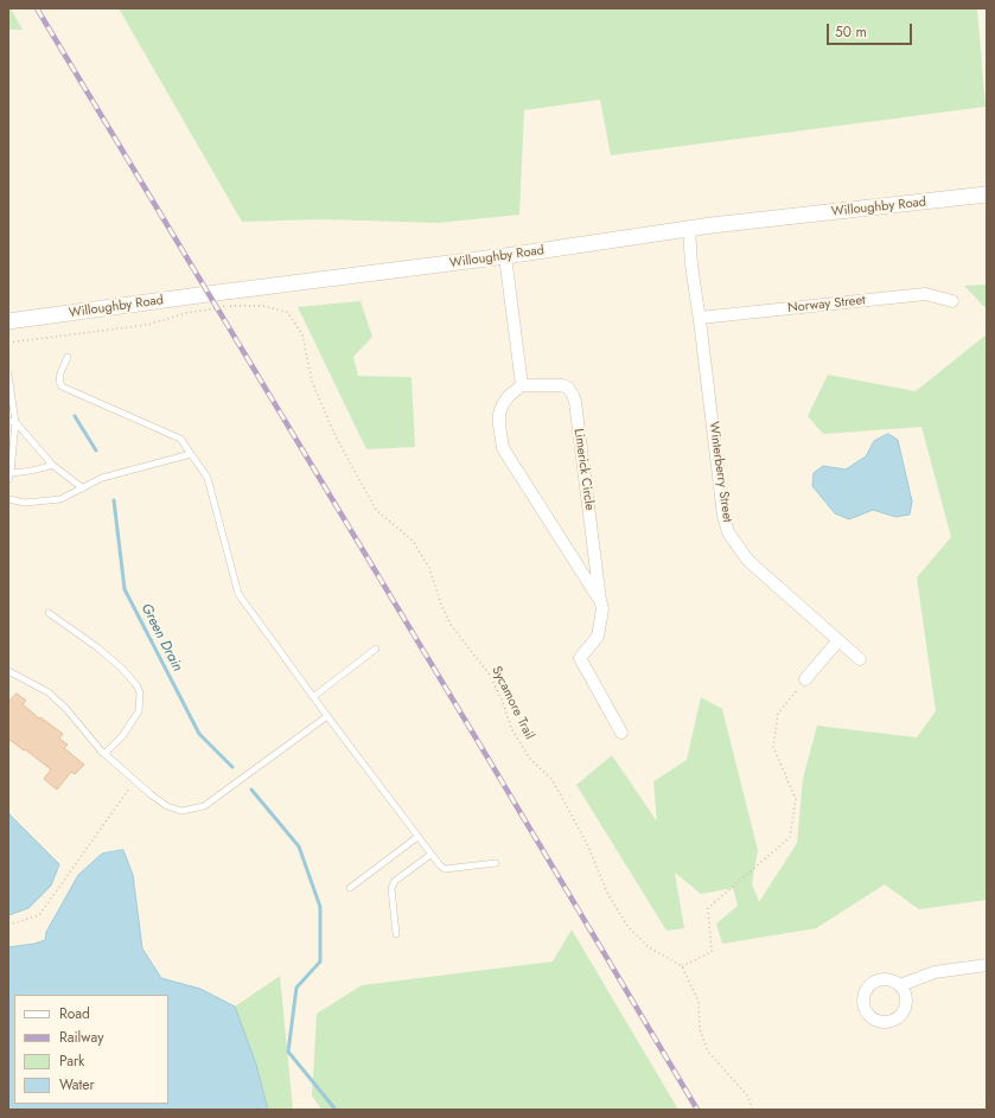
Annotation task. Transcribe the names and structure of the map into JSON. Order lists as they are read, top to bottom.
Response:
{
  "streets": {
    "street": [
      "Willoughby Road",
      "Norway Street",
      "Limerick Circle",
      "Winterberry Street"
    ],
    "path": ["Sycamore Trail"]
  },
  "crossings": [
    ["Willoughby Road", "Winterberry Street"],
    ["Norway Street", "Winterberry Street"]
  ],
  "water": ["Green Drain"],
  "legend": [
    "Road",
    "Railway",
    "Park",
    "Water"
  ],
  "scale_bar": "50 m"
}
